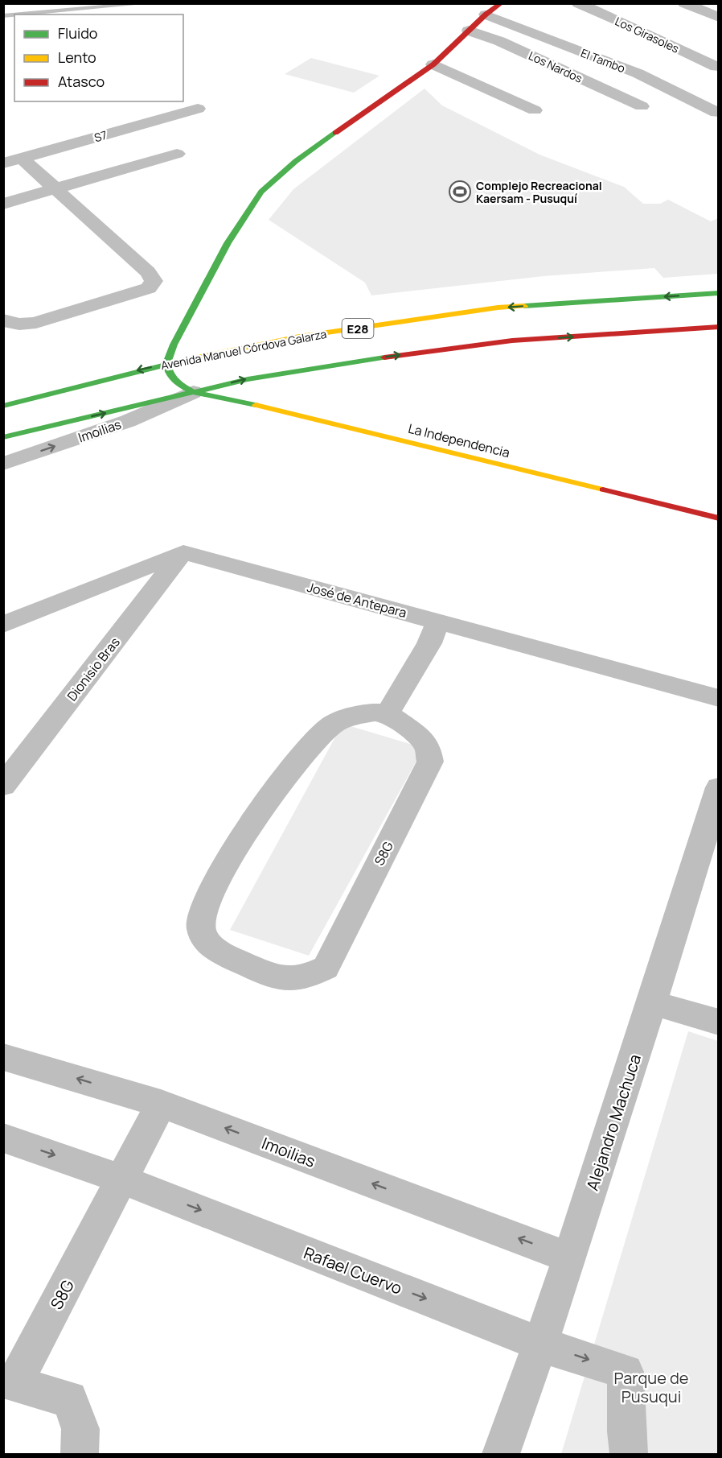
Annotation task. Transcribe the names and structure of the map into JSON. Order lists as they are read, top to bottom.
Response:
{
  "streets": {
    "street": [
      "Los Girasoles",
      "El Tambo",
      "Los Nardos",
      "S7",
      "E28",
      "Avenida Manuel Córdova Galarza",
      "Imoilias",
      "La Independencia",
      "José de Antepara",
      "Dionisio Bras",
      "S8G",
      "Alejandro Machuca",
      "Rafael Cuervo"
    ]
  },
  "crossings": [
    ["Imoilias", "La Independencia"],
    ["Imoilias", "S8G"],
    ["Imoilias", "Alejandro Machuca"],
    ["José de Antepara", "Dionisio Bras"],
    ["S8G", "Rafael Cuervo"],
    ["Alejandro Machuca", "Rafael Cuervo"]
  ],
  "one_way": ["Rafael Cuervo"],
  "parks": ["Parque de Pusuqui"],
  "places": {
    "sports": ["Complejo Recreacional Kaersam - Pusuquí"]
  },
  "legend": ["Fluido", "Lento", "Atasco"]
}
